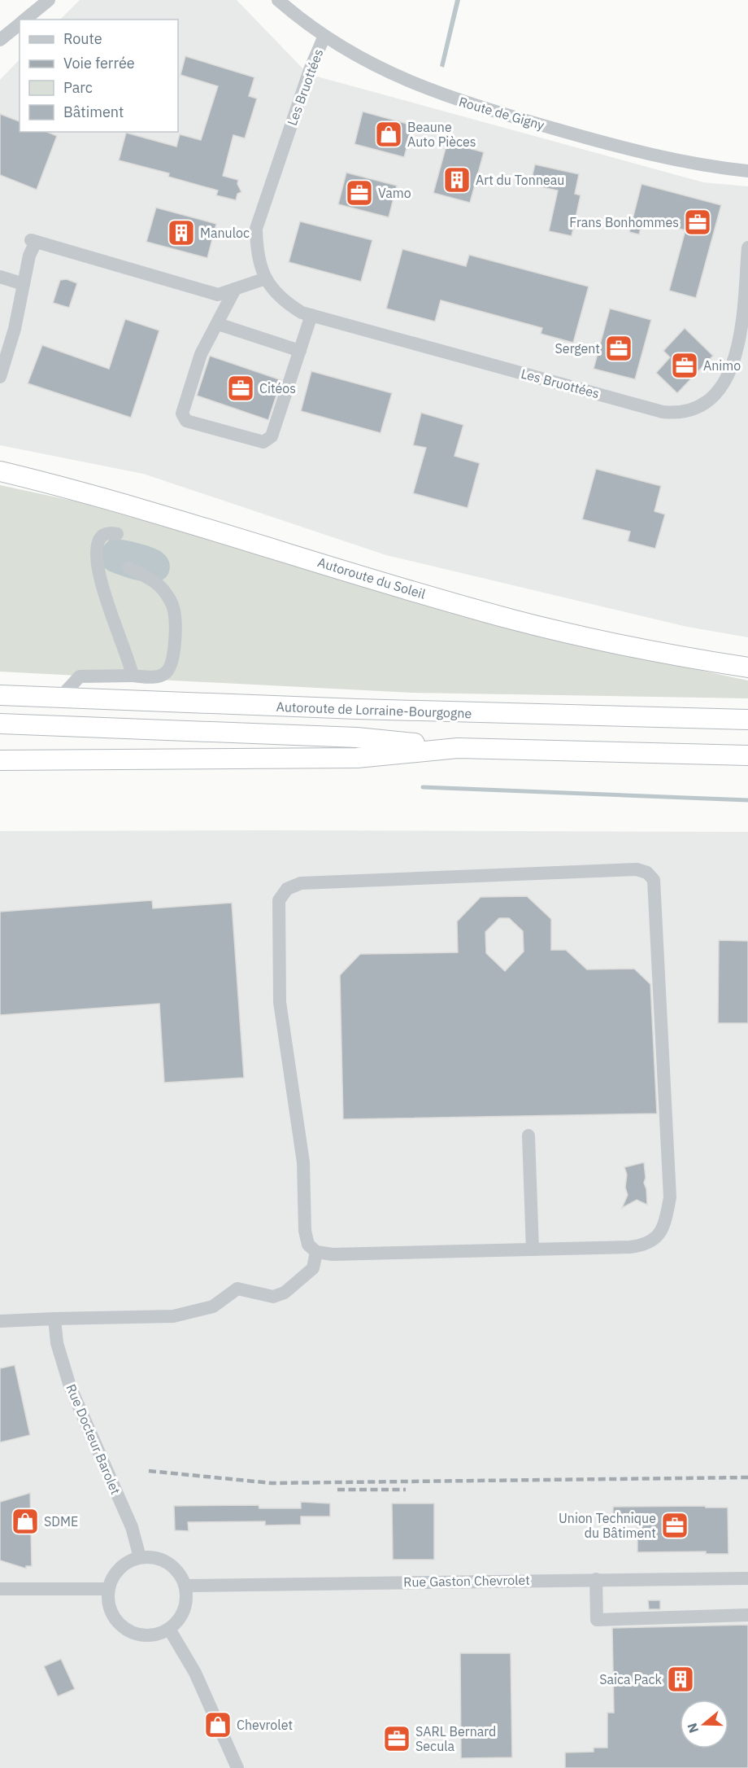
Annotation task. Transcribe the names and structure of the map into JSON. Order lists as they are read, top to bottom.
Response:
{
  "streets": {
    "highway": ["Autoroute du Soleil", "Autoroute de Lorraine-Bourgogne"],
    "street": [
      "Les Bruottées",
      "Route de Gigny",
      "Rue Docteur Barolet",
      "Rue Gaston Chevrolet"
    ]
  },
  "crossings": [
    ["Les Bruottées", "Route de Gigny"],
    ["Rue Docteur Barolet", "Rue Gaston Chevrolet"]
  ],
  "places": {
    "shop": ["Beaune Auto Pièces", "SDME", "Chevrolet"],
    "building": ["Art du Tonneau", "Manuloc", "Saica Pack"],
    "office": [
      "Vamo",
      "Frans Bonhommes",
      "Sergent",
      "Animo",
      "Citéos",
      "Union Technique du Bâtiment",
      "SARL Bernard Secula"
    ]
  },
  "legend": [
    "Route",
    "Voie ferrée",
    "Parc",
    "Bâtiment"
  ],
  "north": "left"
}
